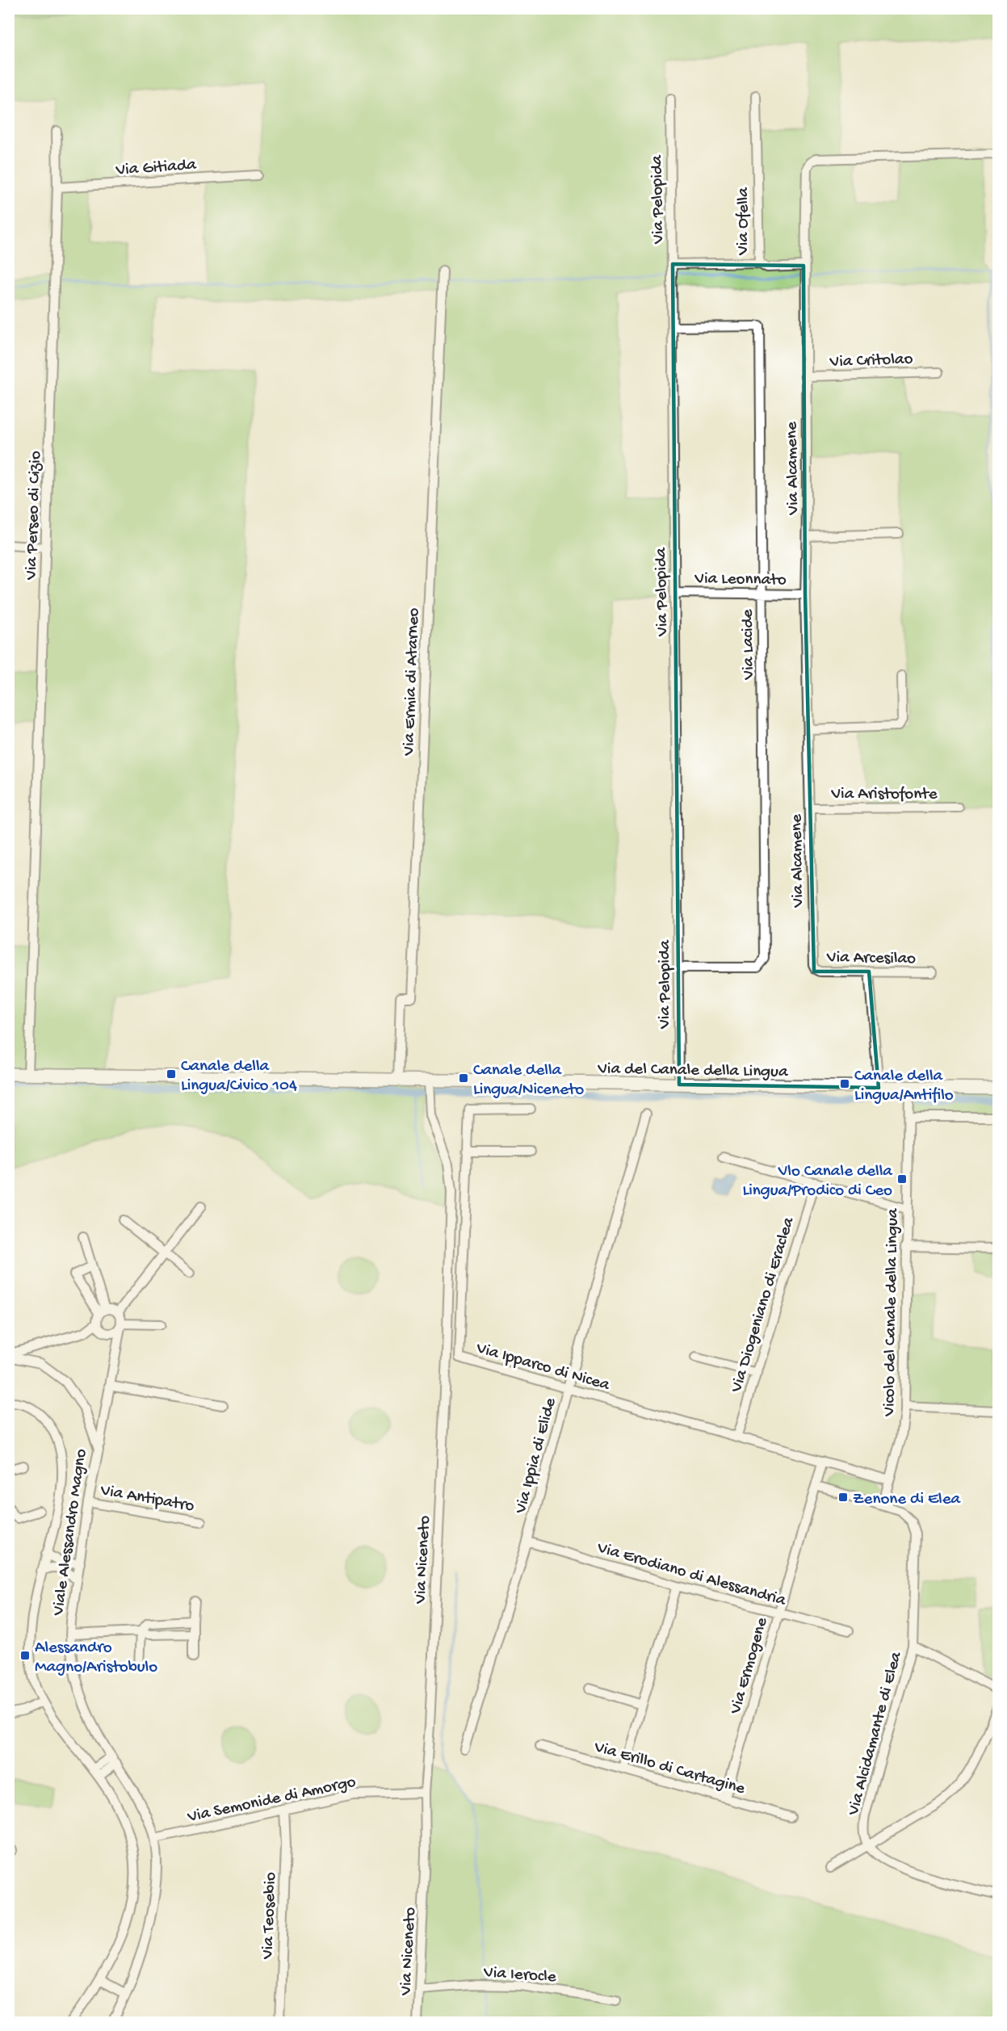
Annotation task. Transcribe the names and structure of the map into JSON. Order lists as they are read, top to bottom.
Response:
{
  "streets": {
    "street": [
      "Via Gitiada",
      "Via Pelopida",
      "Via Ofella",
      "Via Critolao",
      "Via Alcamene",
      "Via Perseo di Cizio",
      "Via Leonnato",
      "Via Lacide",
      "Via Ermia di Atarneo",
      "Via Aristofonte",
      "Via Arcesilao",
      "Via del Canale della Lingua",
      "Via Diogeniano di Eraclea",
      "Vicolo del Canale della Lingua",
      "Via Ipparco di Nicea",
      "Via Ippia di Elide",
      "Via Antipatro",
      "Viale Alessandro Magno",
      "Via Niceneto",
      "Via Erodiano di Alessandria",
      "Via Ermogene",
      "Via Alcidamante di Elea",
      "Via Erillo di Cartagine",
      "Via Semonide di Amorgo",
      "Via Teosebio",
      "Via Ierocle"
    ]
  },
  "crossings": [
    ["Via Gitiada", "Via Perseo di Cizio"],
    ["Via Pelopida", "Via Ofella"],
    ["Via Pelopida", "Via Leonnato"],
    ["Via Pelopida", "Via Lacide"],
    ["Via Pelopida", "Via del Canale della Lingua"],
    ["Via Critolao", "Via Alcamene"],
    ["Via Alcamene", "Via Leonnato"],
    ["Via Alcamene", "Via Aristofonte"],
    ["Via Alcamene", "Via Arcesilao"],
    ["Via Perseo di Cizio", "Via del Canale della Lingua"],
    ["Via Leonnato", "Via Lacide"],
    ["Via Ermia di Atarneo", "Via del Canale della Lingua"],
    ["Via del Canale della Lingua", "Vicolo del Canale della Lingua"],
    ["Via del Canale della Lingua", "Via Niceneto"],
    ["Via Diogeniano di Eraclea", "Via Ipparco di Nicea"],
    ["Vicolo del Canale della Lingua", "Via Ipparco di Nicea"],
    ["Vicolo del Canale della Lingua", "Via Alcidamante di Elea"],
    ["Via Ipparco di Nicea", "Via Ippia di Elide"],
    ["Via Ipparco di Nicea", "Via Ermogene"],
    ["Via Ippia di Elide", "Via Erodiano di Alessandria"],
    ["Via Antipatro", "Viale Alessandro Magno"],
    ["Viale Alessandro Magno", "Via Semonide di Amorgo"],
    ["Via Niceneto", "Via Semonide di Amorgo"],
    ["Via Niceneto", "Via Ierocle"],
    ["Via Erodiano di Alessandria", "Via Ermogene"],
    ["Via Ermogene", "Via Alcidamante di Elea"],
    ["Via Ermogene", "Via Erillo di Cartagine"],
    ["Via Semonide di Amorgo", "Via Teosebio"]
  ],
  "places": {
    "transit": [
      "Canale della Lingua/Civico 104",
      "Canale della Lingua/Niceneto",
      "Canale della Lingua/Antifilo",
      "Vlo Canale della Lingua/Prodico di Ceo",
      "Zenone di Elea",
      "Alessandro Magno/Aristobulo"
    ]
  }
}
